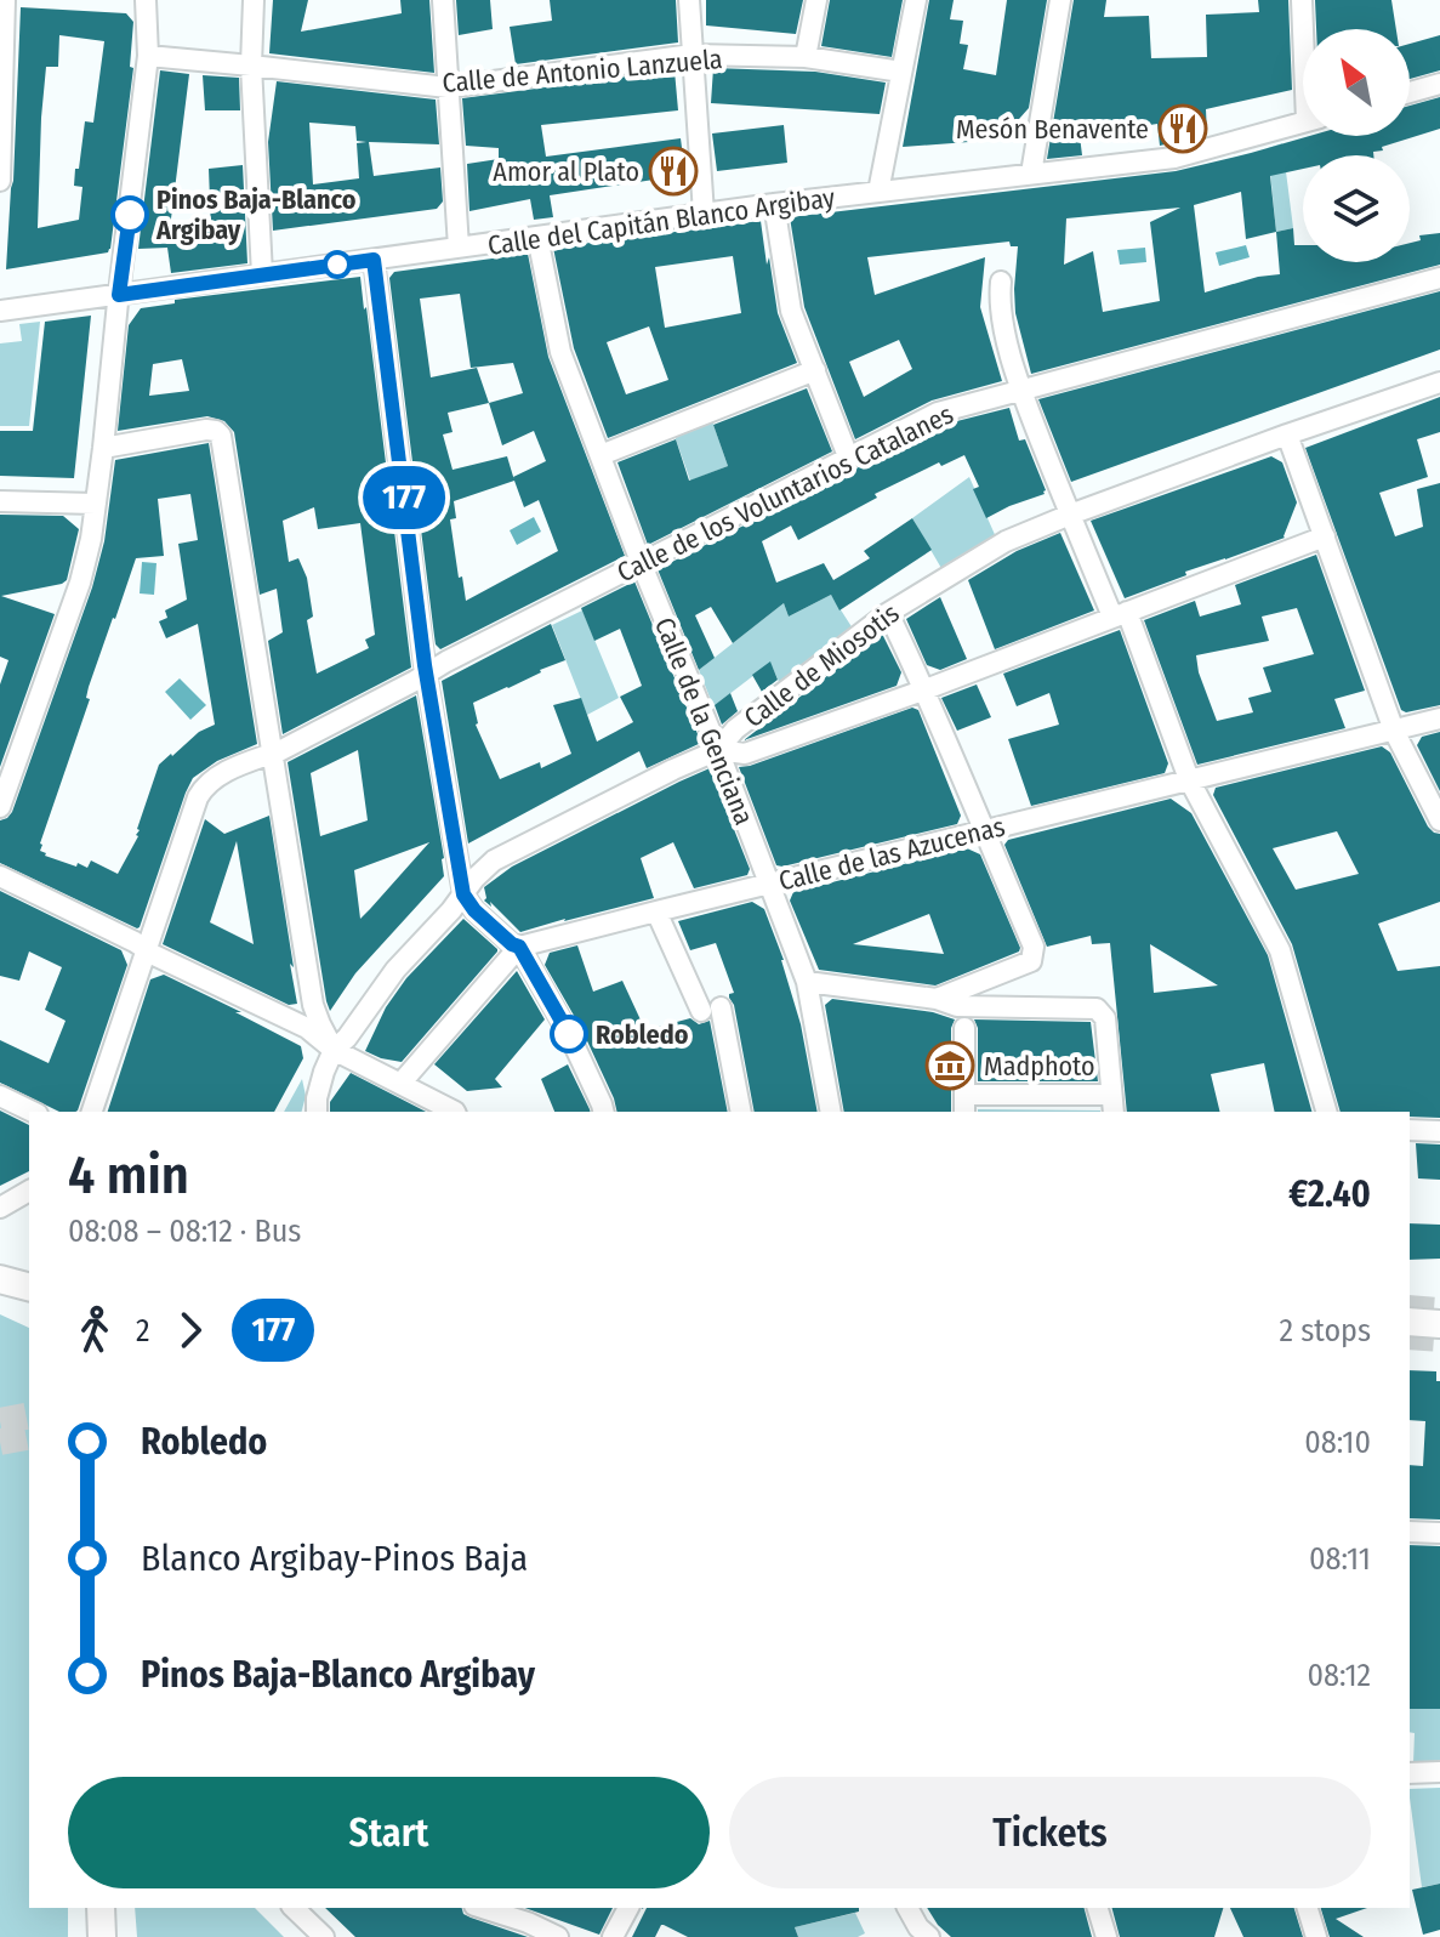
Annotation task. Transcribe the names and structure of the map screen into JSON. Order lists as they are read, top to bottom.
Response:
{
  "streets": {
    "street": [
      "Calle de Antonio Lanzuela",
      "Calle del Capitán Blanco Argibay",
      "Calle de los Voluntarios Catalanes",
      "Calle de Miosotis",
      "Calle de la Genciana",
      "Calle de las Azucenas"
    ]
  },
  "crossings": [
    ["Calle del Capitán Blanco Argibay", "Calle de la Genciana"],
    ["Calle de los Voluntarios Catalanes", "Calle de la Genciana"],
    ["Calle de Miosotis", "Calle de la Genciana"],
    ["Calle de la Genciana", "Calle de las Azucenas"]
  ],
  "places": {
    "restaurant": ["Mesón Benavente", "Amor al Plato"],
    "other": ["Pinos Baja-Blanco Argibay", "Robledo"],
    "museum": ["Madphoto"]
  },
  "lines": ["bus line 177"],
  "north": "top left",
  "page": {
    "on_map": "177",
    "heading": ["4 min", "08:08 – 08:12 · Bus", "€2.40"],
    "legs": ["2", "177", "2 stops"],
    "list": [
      {
        "name": "Robledo",
        "value": "08:10"
      },
      {
        "name": "Blanco Argibay-Pinos Baja",
        "value": "08:11"
      },
      {
        "name": "Pinos Baja-Blanco Argibay",
        "value": "08:12"
      }
    ],
    "buttons": ["Start", "Tickets"]
  }
}
